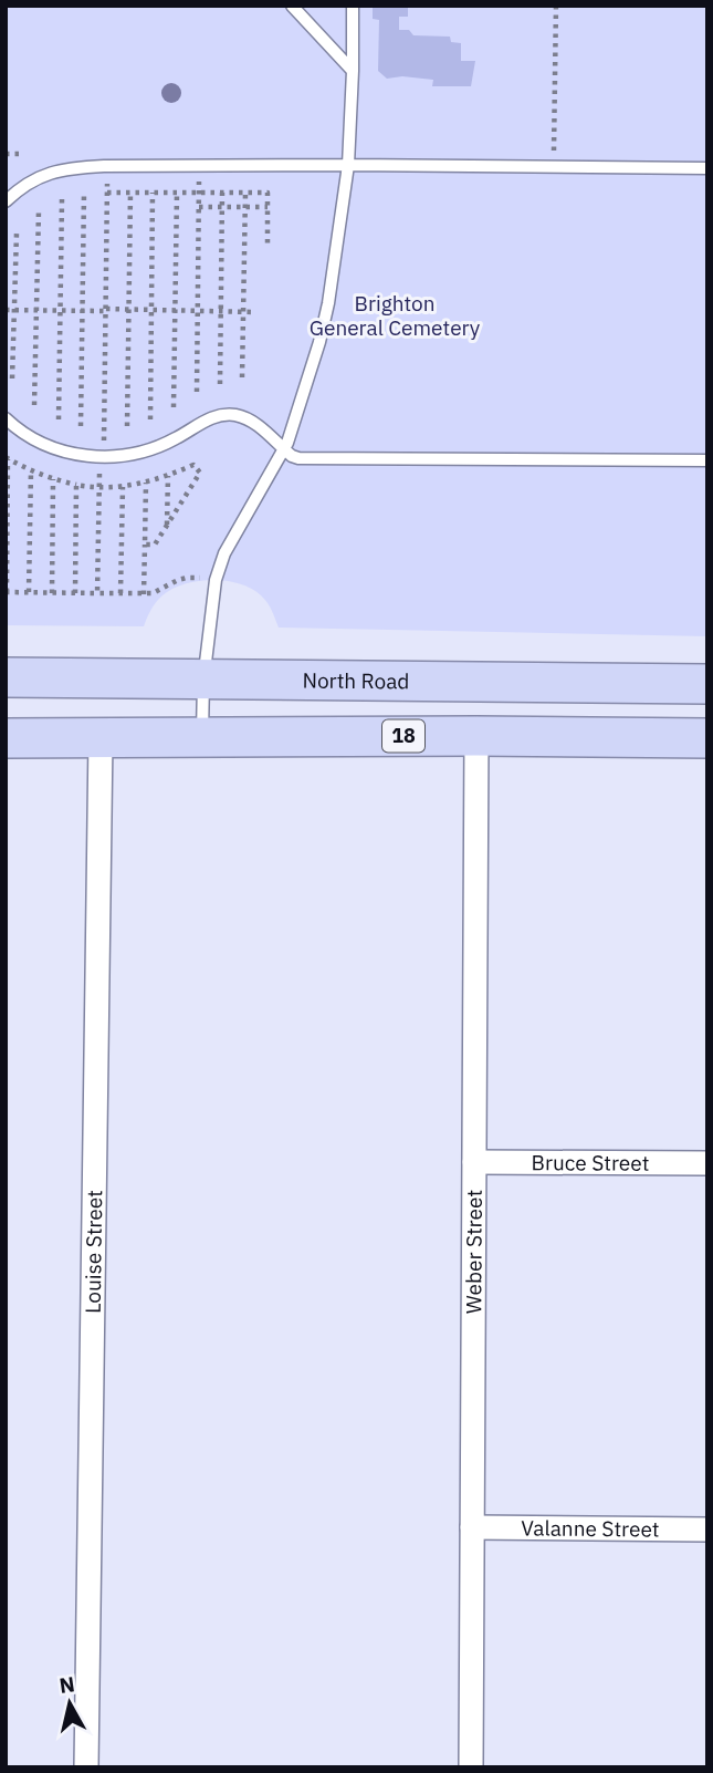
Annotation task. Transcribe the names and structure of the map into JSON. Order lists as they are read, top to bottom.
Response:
{
  "streets": {
    "highway": ["North Road", "18"],
    "street": [
      "Bruce Street",
      "Weber Street",
      "Louise Street",
      "Valanne Street"
    ]
  },
  "crossings": [
    ["18", "Weber Street"],
    ["18", "Louise Street"],
    ["Bruce Street", "Weber Street"],
    ["Weber Street", "Valanne Street"]
  ],
  "parks": ["Brighton General Cemetery"],
  "north": "top"
}
